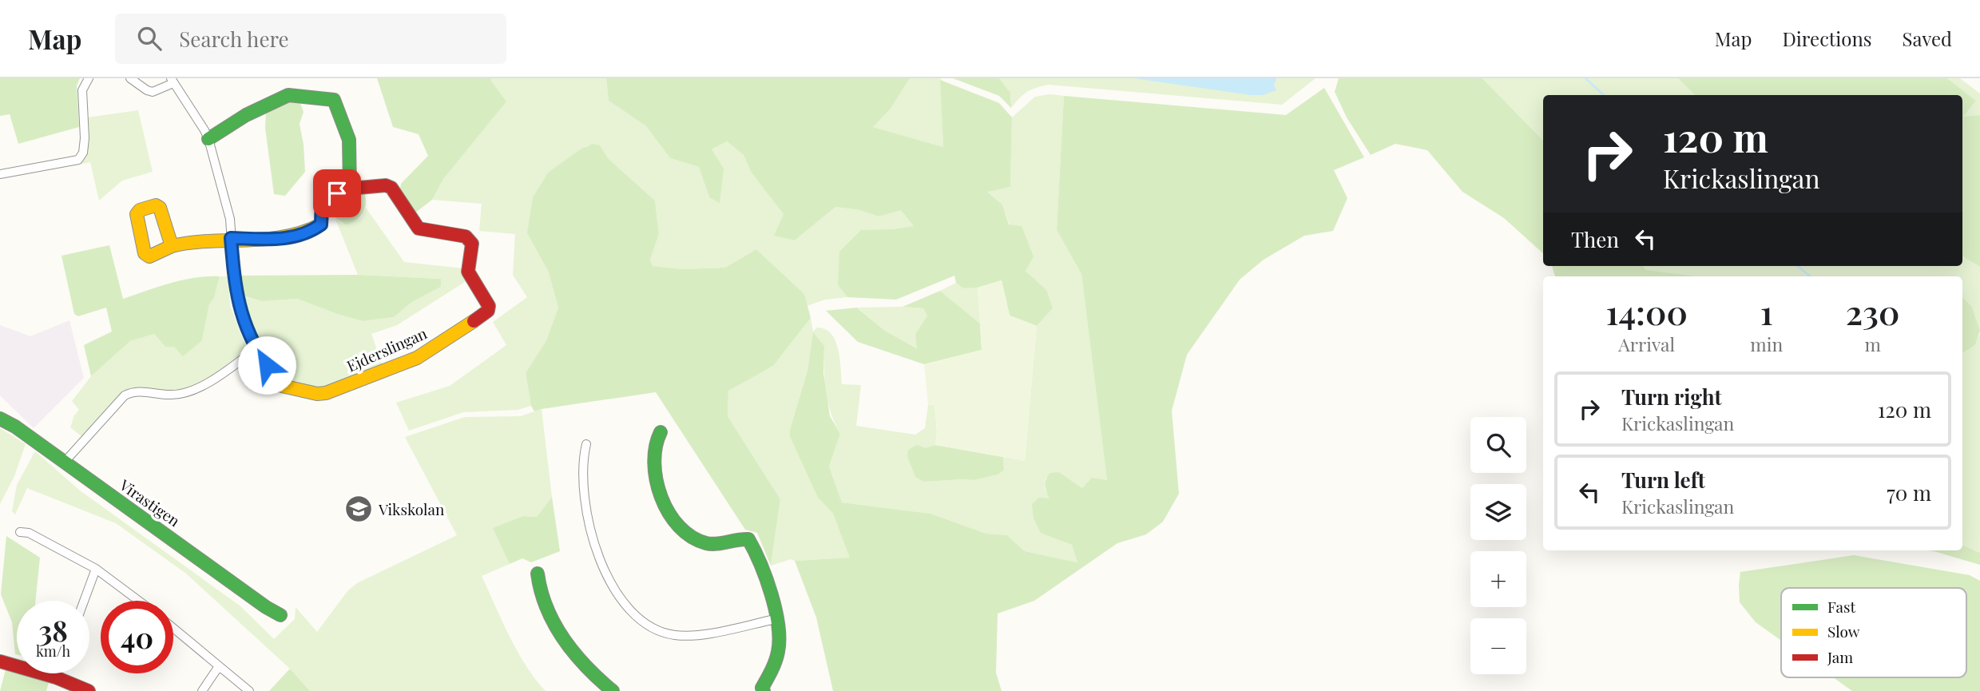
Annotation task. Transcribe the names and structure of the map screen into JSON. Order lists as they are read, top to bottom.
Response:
{
  "streets": {
    "street": ["Ejderslingan", "Virastigen"]
  },
  "places": {
    "school or university": ["Vikskolan"]
  },
  "legend": ["Fast", "Slow", "Jam"],
  "page": {
    "header": "Map",
    "search": "Search here",
    "nav": ["Map", "Directions", "Saved"],
    "turn": ["120 m", "Krickaslingan"],
    "then": "Then",
    "eta": [
      "14:00",
      "Arrival",
      "1",
      "min",
      "230",
      "m"
    ],
    "list": [
      {
        "name": "Turn right",
        "note": "Krickaslingan",
        "value": "120 m"
      },
      {
        "name": "Turn left",
        "note": "Krickaslingan",
        "value": "70 m"
      }
    ],
    "map_buttons": ["+", "−"],
    "speed": "38 km/h",
    "limit": "40"
  }
}
